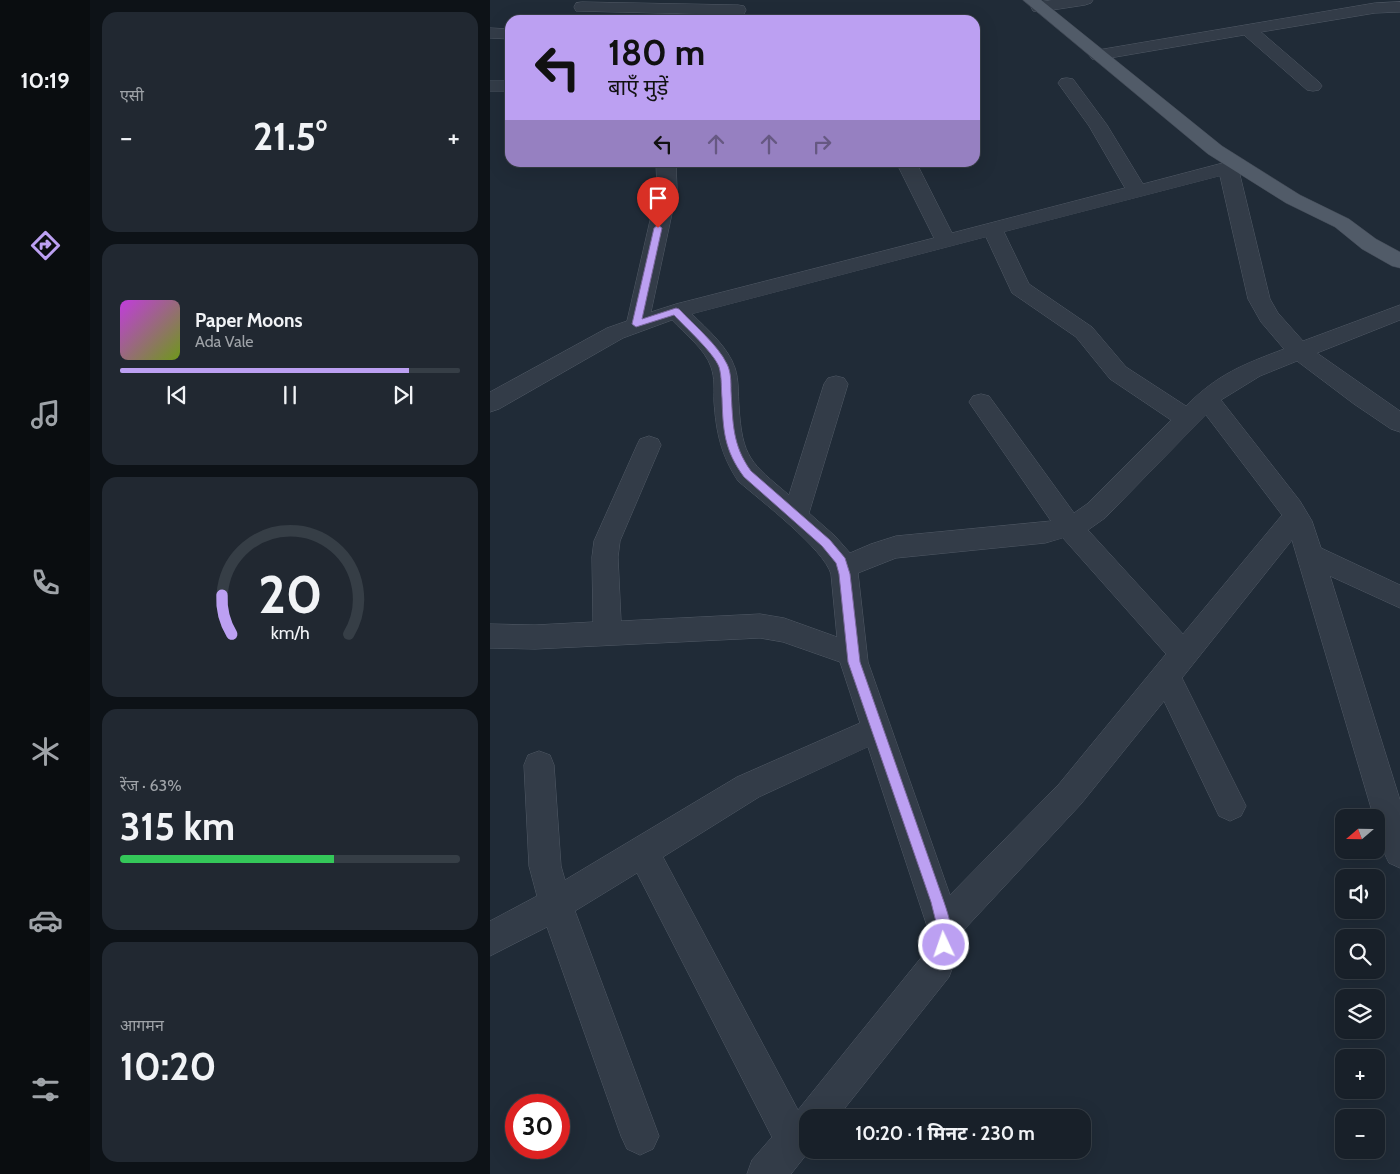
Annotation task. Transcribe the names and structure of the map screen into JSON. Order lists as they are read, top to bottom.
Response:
{
  "north": "left",
  "page": {
    "tabs": "10:19",
    "tile": [
      "एसी",
      ["रेंज · 63%", "315 km"],
      ["आगमन", "10:20"]
    ],
    "turn": ["180 m", "बाएँ मुड़ें"],
    "heat": ["−", "21.5°", "+"],
    "song": ["Paper Moons", "Ada Vale"],
    "map_buttons": ["+", "−"],
    "limit": "30",
    "trip": "10:20 · 1 मिनट · 230 m",
    "gauge": ["20", "km/h"]
  }
}
